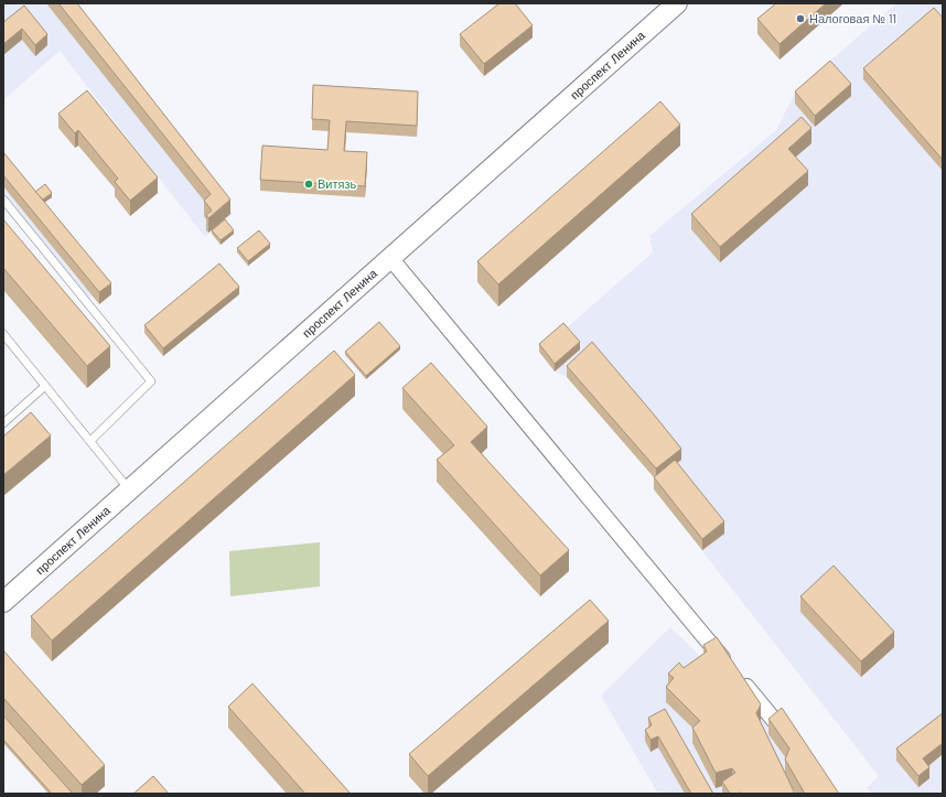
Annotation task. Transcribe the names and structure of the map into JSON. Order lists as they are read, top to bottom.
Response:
{
  "streets": {
    "street": ["проспект Ленина"]
  },
  "places": ["Налоговая № 11", "Витязь"]
}
